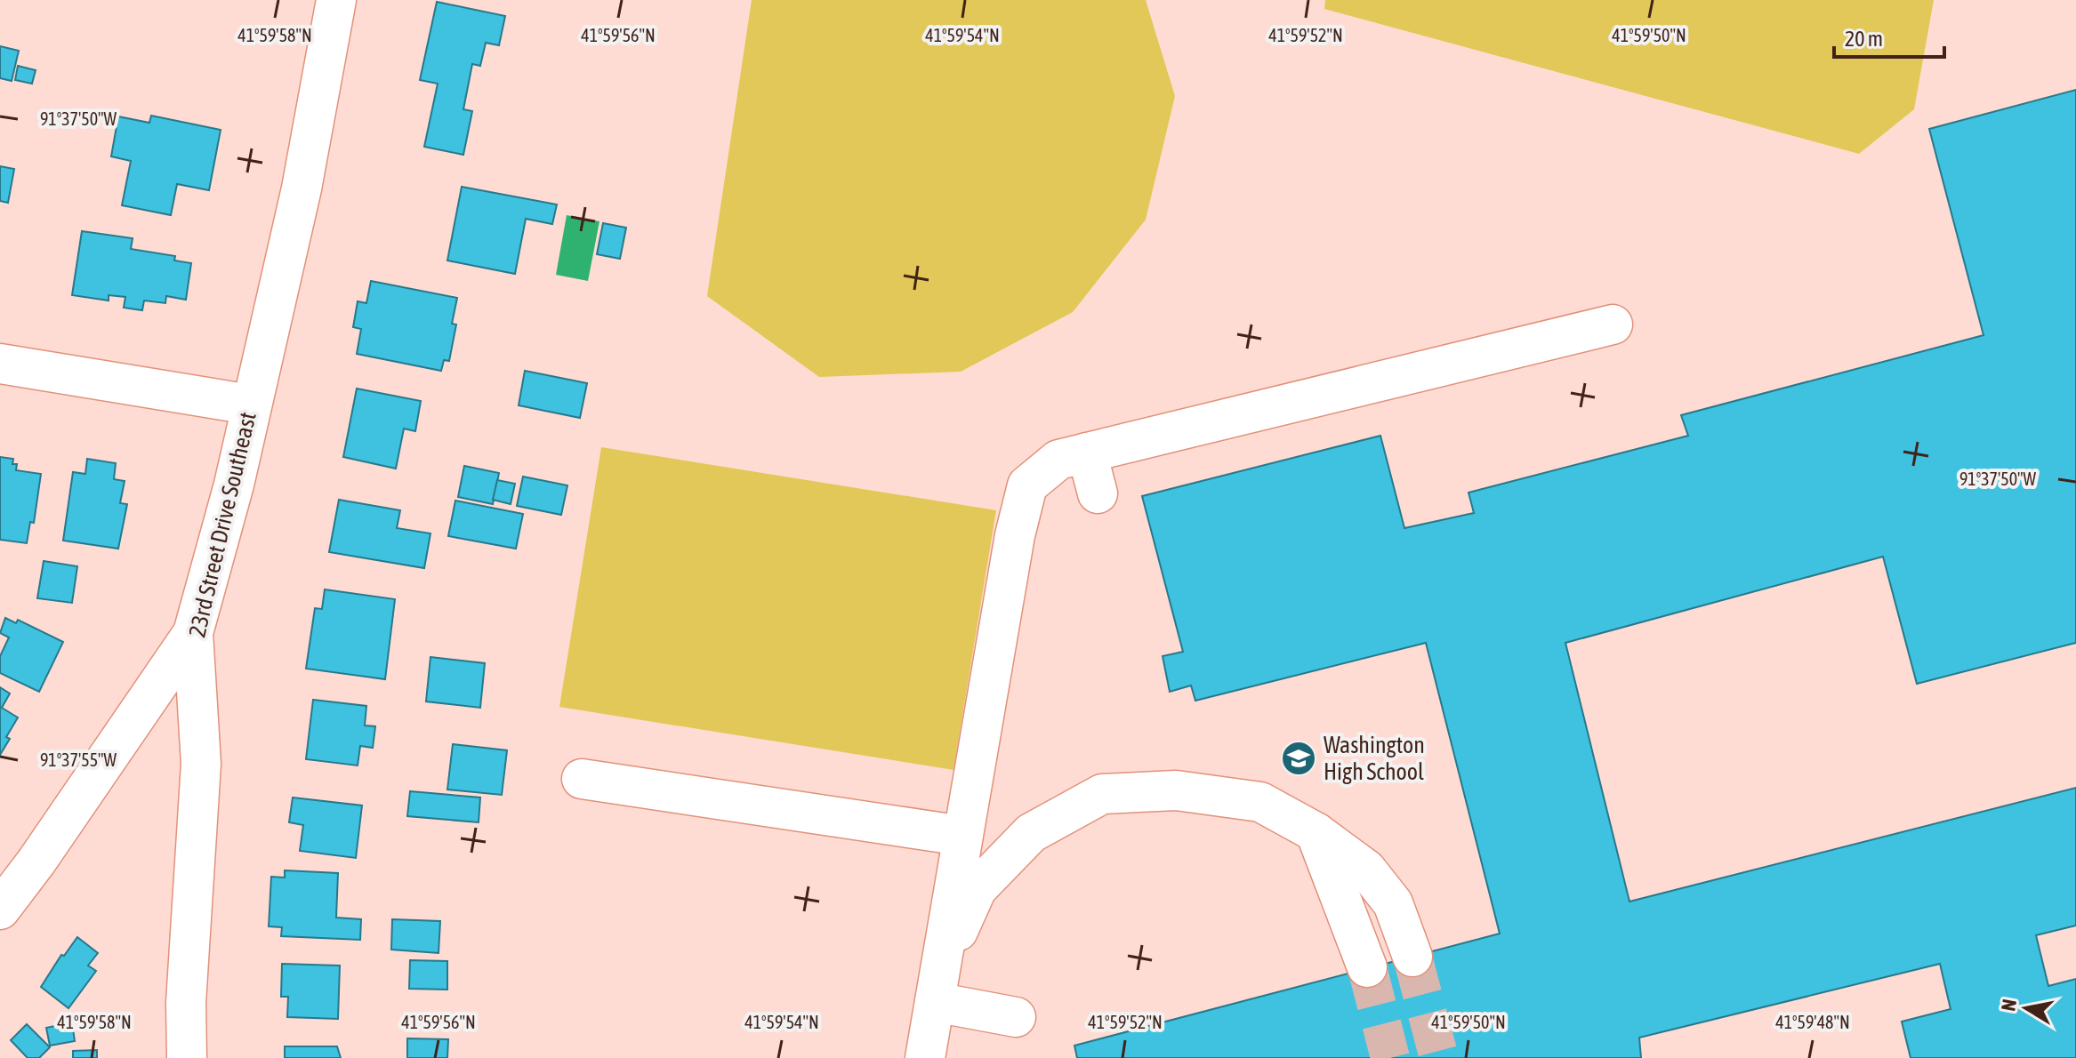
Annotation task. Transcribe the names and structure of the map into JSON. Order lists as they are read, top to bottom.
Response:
{
  "streets": {
    "street": ["23rd Street Drive Southeast"]
  },
  "places": {
    "school or university": ["Washington High School"]
  },
  "scale_bar": "20 m",
  "north": "left",
  "coordinates": [
    "41°59'58\"N",
    "41°59'56\"N",
    "41°59'54\"N",
    "41°59'50\"N",
    "41°59'52\"N",
    "91°37'50\"W",
    "91°37'55\"W",
    "41°59'48\"N"
  ]
}
